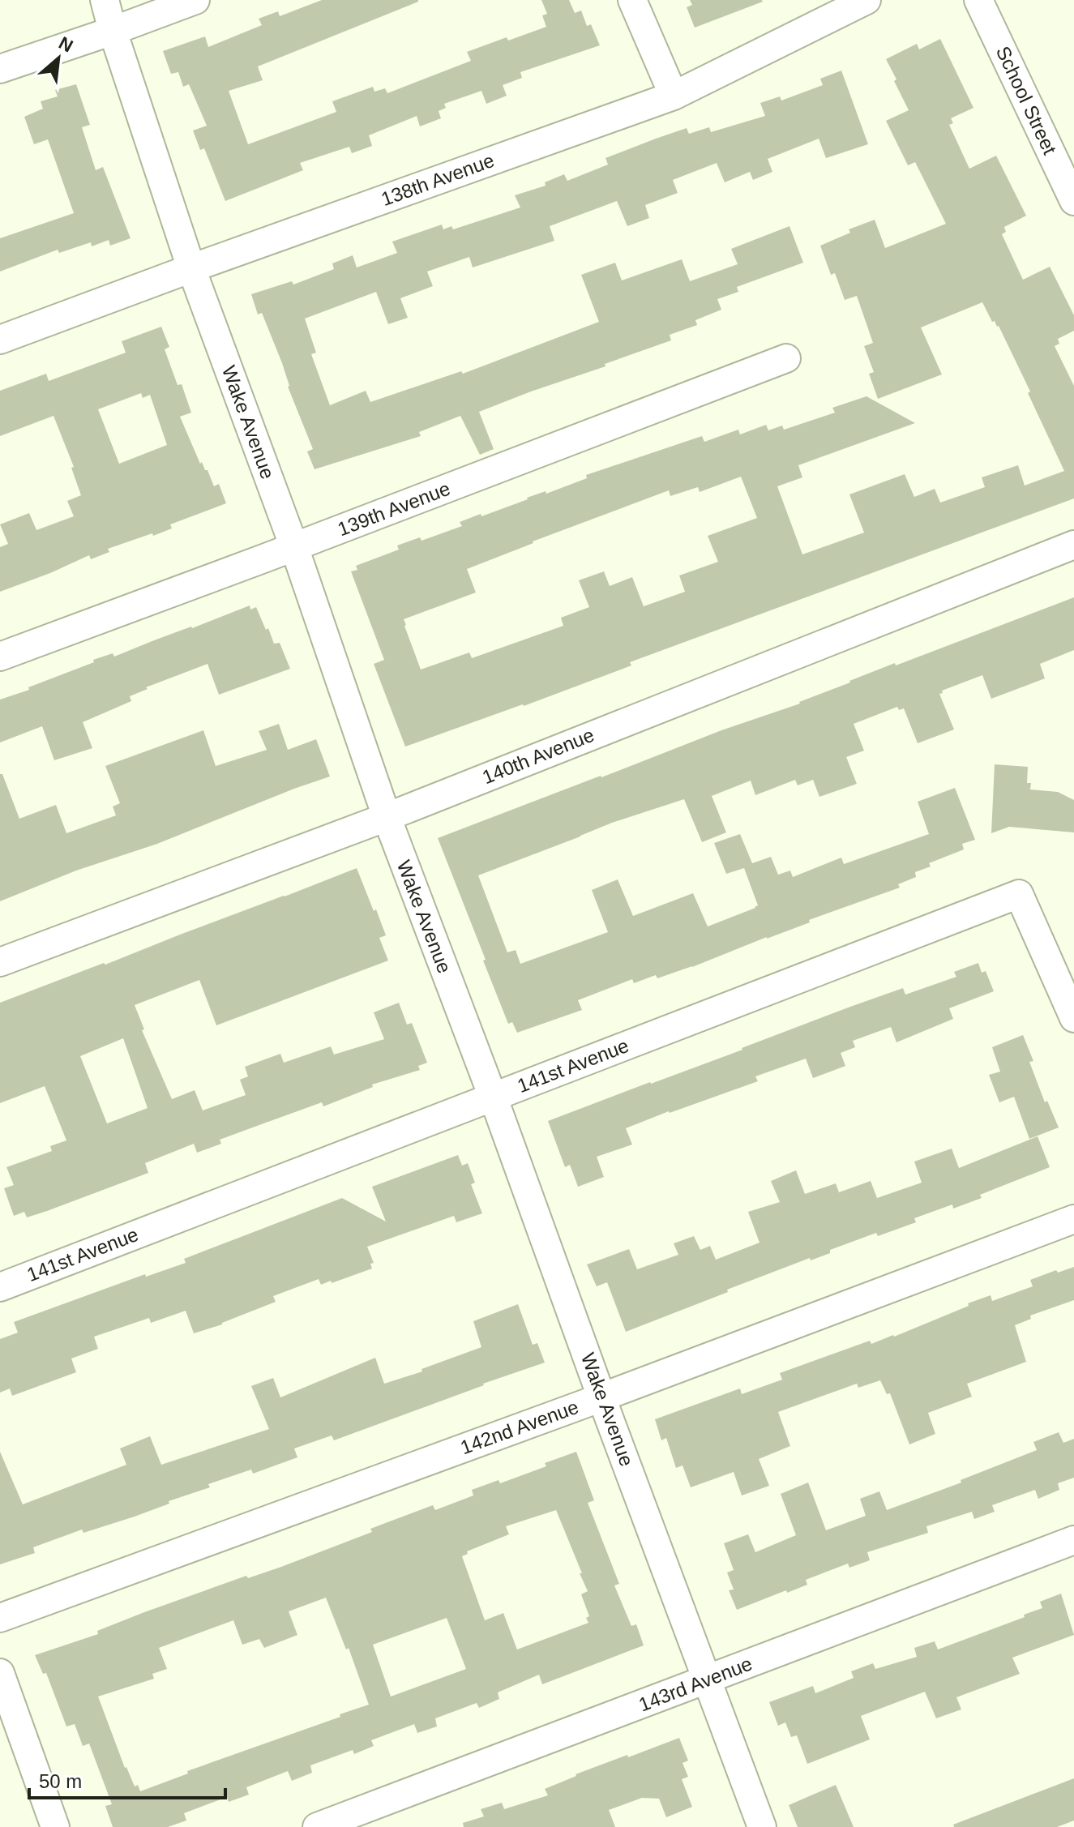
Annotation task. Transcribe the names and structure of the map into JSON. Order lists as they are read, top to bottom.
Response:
{
  "streets": {
    "street": [
      "School Street",
      "138th Avenue",
      "Wake Avenue",
      "139th Avenue",
      "140th Avenue",
      "141st Avenue",
      "142nd Avenue",
      "143rd Avenue"
    ]
  },
  "crossings": [
    ["138th Avenue", "Wake Avenue"],
    ["Wake Avenue", "139th Avenue"],
    ["Wake Avenue", "140th Avenue"],
    ["Wake Avenue", "141st Avenue"],
    ["Wake Avenue", "142nd Avenue"],
    ["Wake Avenue", "143rd Avenue"]
  ],
  "scale_bar": "50 m",
  "north": "top right"
}
